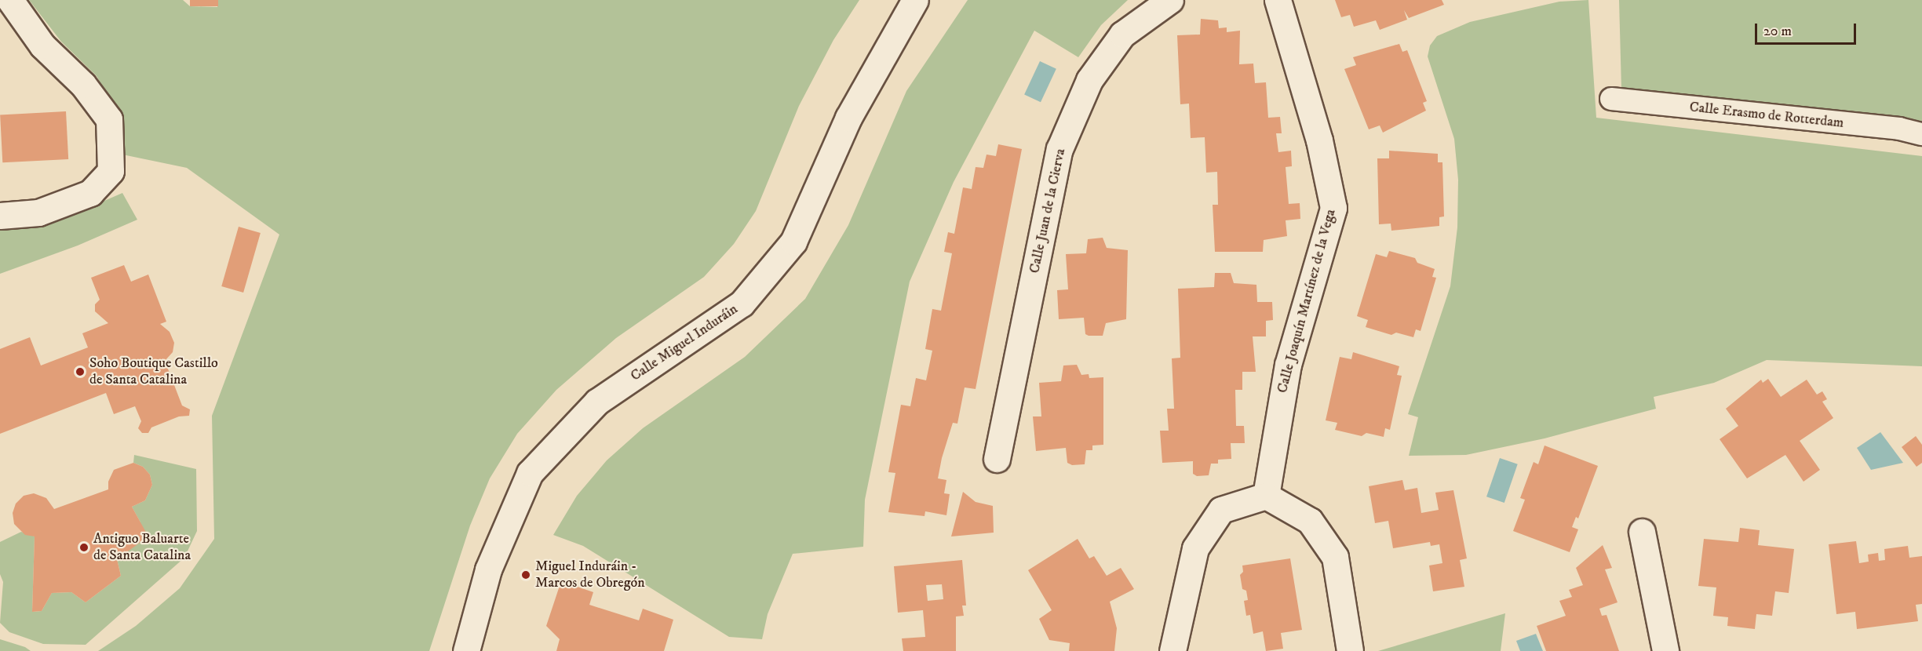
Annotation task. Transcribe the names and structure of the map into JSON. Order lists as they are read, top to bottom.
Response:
{
  "streets": {
    "street": [
      "Calle Erasmo de Rotterdam",
      "Calle Juan de la Cierva",
      "Calle Joaquín Martínez de la Vega",
      "Calle Miguel Induráin"
    ]
  },
  "places": ["Soho Boutique Castillo de Santa Catalina", "Antiguo Baluarte de Santa Catalina", "Miguel Induráin - Marcos de Obregón"],
  "scale_bar": "20 m"
}
